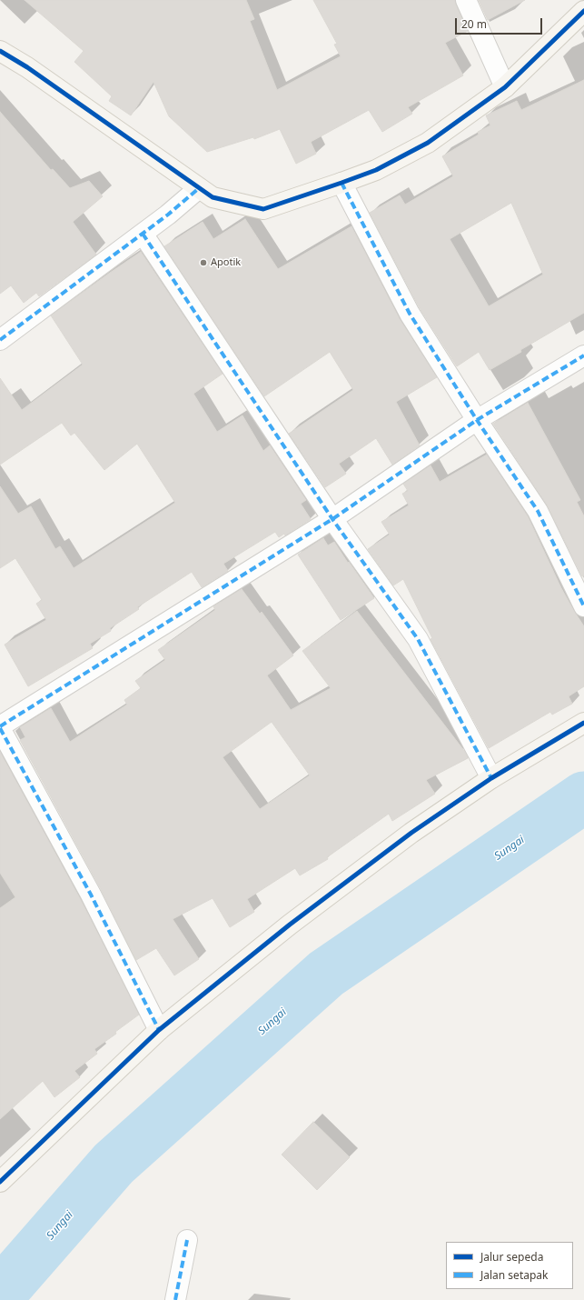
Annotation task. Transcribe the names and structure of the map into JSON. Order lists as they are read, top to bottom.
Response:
{
  "water": ["Sungai"],
  "places": ["Apotik"],
  "legend": ["Jalur sepeda", "Jalan setapak"],
  "scale_bar": "20 m"
}
